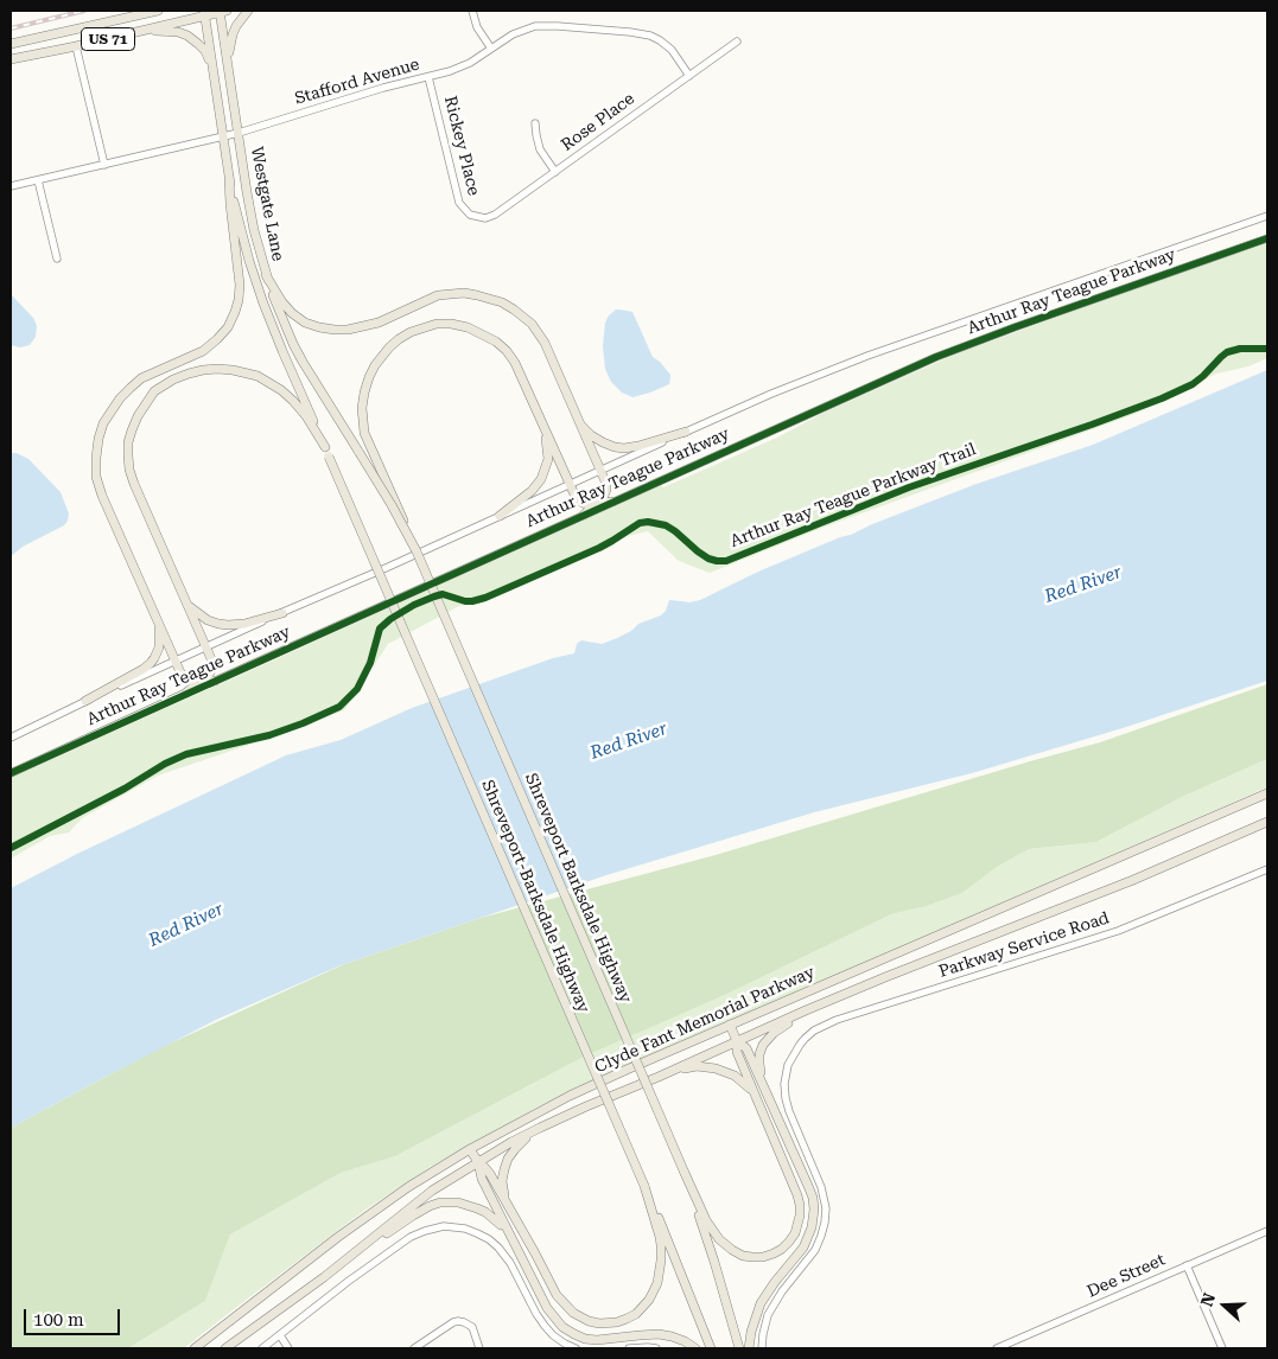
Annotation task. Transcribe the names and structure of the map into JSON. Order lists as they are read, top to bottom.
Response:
{
  "streets": {
    "main road": [
      "US 71",
      "Westgate Lane",
      "Shreveport Barksdale Highway",
      "Shreveport-Barksdale Highway",
      "Clyde Fant Memorial Parkway"
    ],
    "street": [
      "Stafford Avenue",
      "Rose Place",
      "Rickey Place",
      "Arthur Ray Teague Parkway",
      "Parkway Service Road",
      "Dee Street"
    ],
    "cycle path": ["Arthur Ray Teague Parkway Trail"]
  },
  "crossings": [
    ["US 71", "Westgate Lane"],
    ["Stafford Avenue", "Rose Place"],
    ["Stafford Avenue", "Rickey Place"],
    ["Stafford Avenue", "Westgate Lane"],
    ["Rose Place", "Rickey Place"],
    ["Westgate Lane", "Shreveport Barksdale Highway"],
    ["Westgate Lane", "Shreveport-Barksdale Highway"]
  ],
  "water": ["Red River"],
  "scale_bar": "100 m",
  "north": "left"
}
